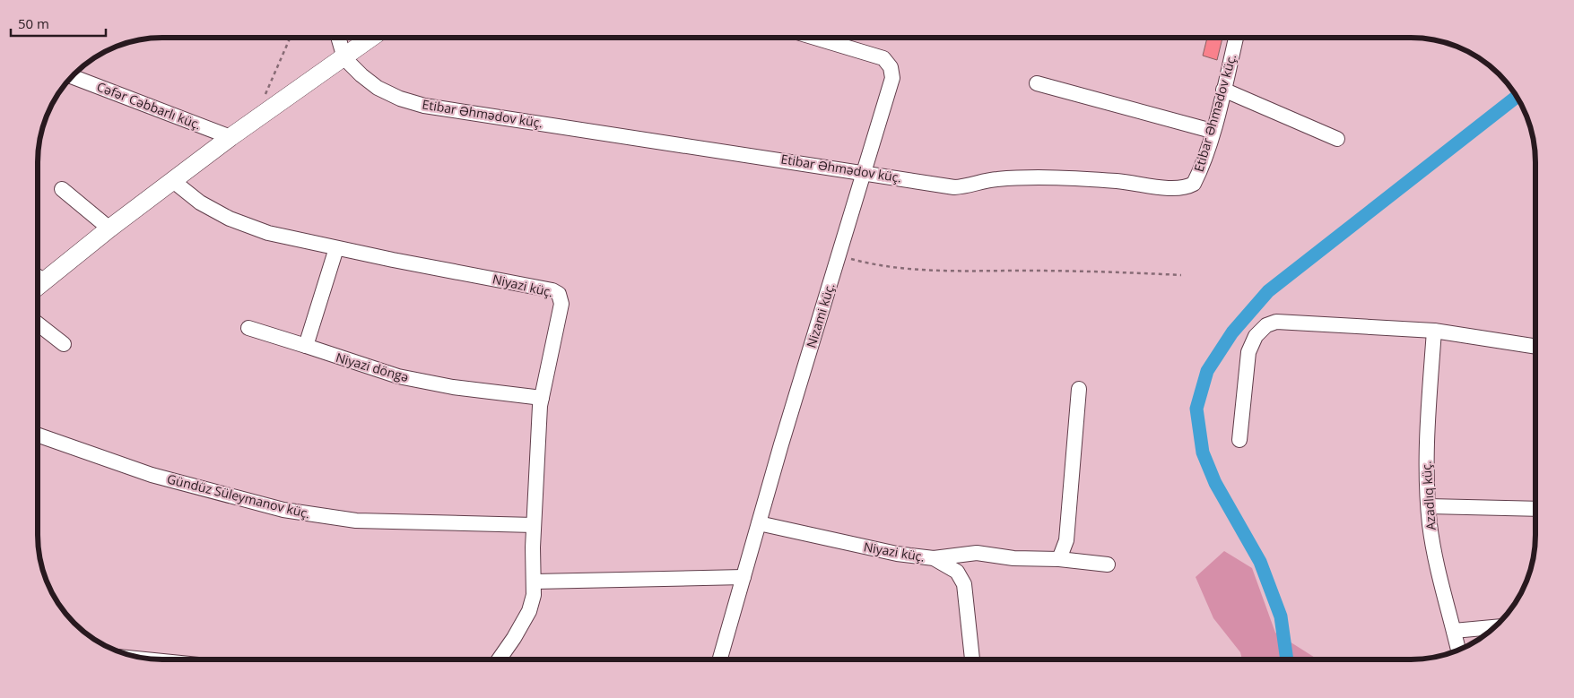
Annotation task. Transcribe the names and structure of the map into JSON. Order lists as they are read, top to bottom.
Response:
{
  "streets": {
    "street": [
      "Cəfər Cəbbarlı küç.",
      "Etibar Əhmədov küç.",
      "Niyazi küç.",
      "Nizami küç.",
      "Niyazi döngə",
      "Azadlıq küç.",
      "Gündüz Süleymanov küç."
    ]
  },
  "crossings": [
    ["Etibar Əhmədov küç.", "Nizami küç."],
    ["Niyazi küç.", "Nizami küç."],
    ["Niyazi küç.", "Niyazi döngə"],
    ["Niyazi küç.", "Gündüz Süleymanov küç."]
  ],
  "scale_bar": "50 m"
}
